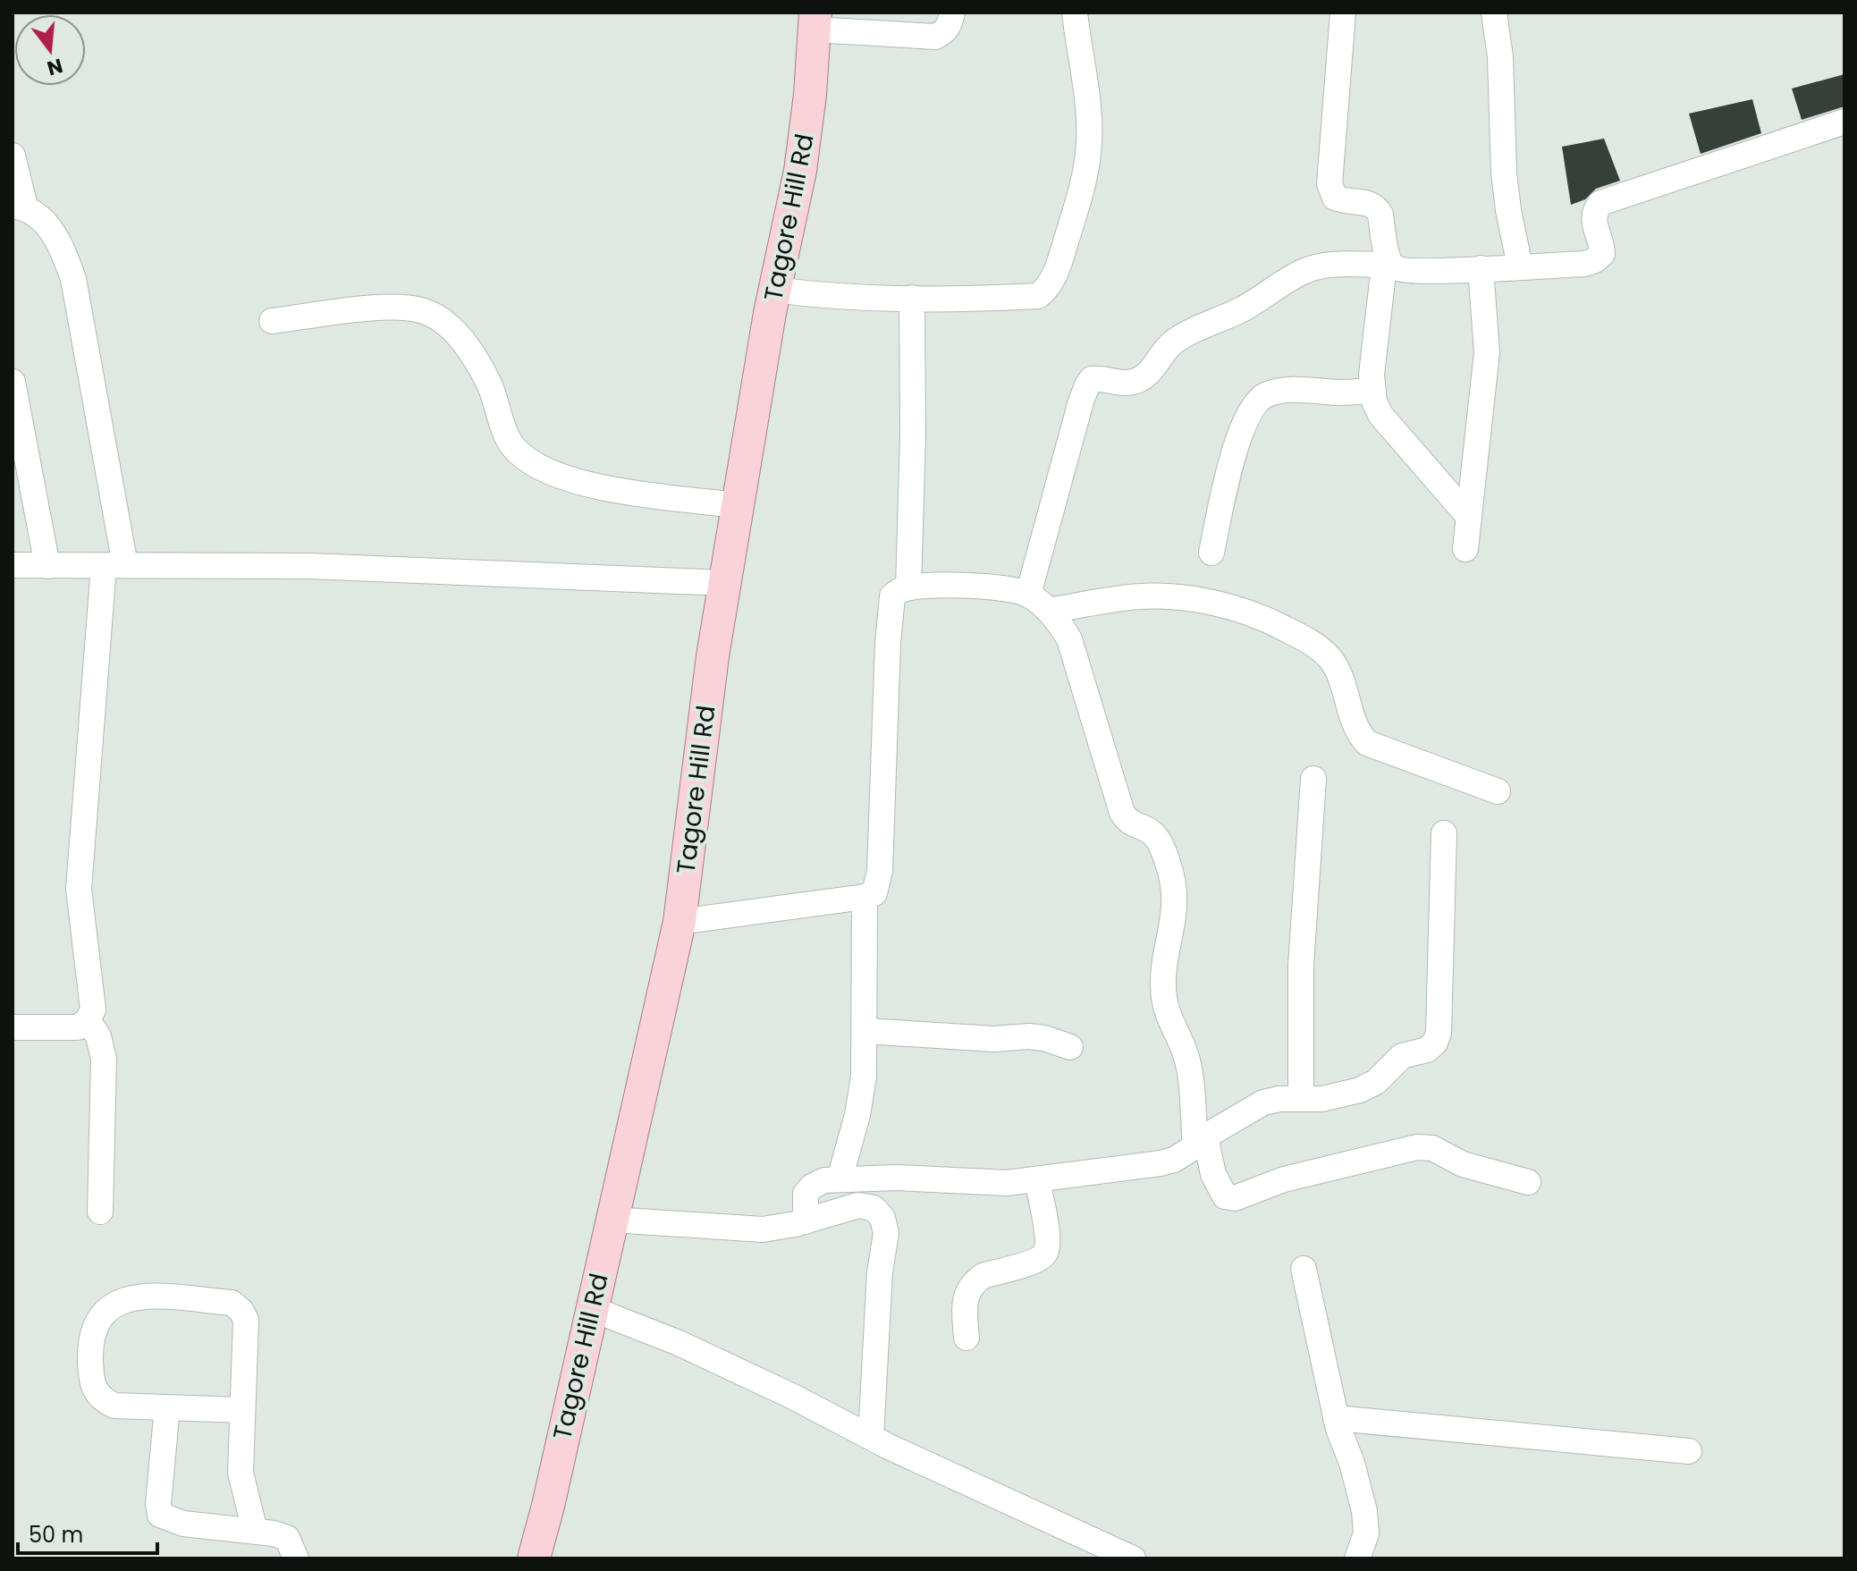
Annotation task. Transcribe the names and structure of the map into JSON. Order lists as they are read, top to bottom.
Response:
{
  "streets": {
    "main road": ["Tagore Hill Rd"]
  },
  "scale_bar": "50 m",
  "north": "bottom"
}
